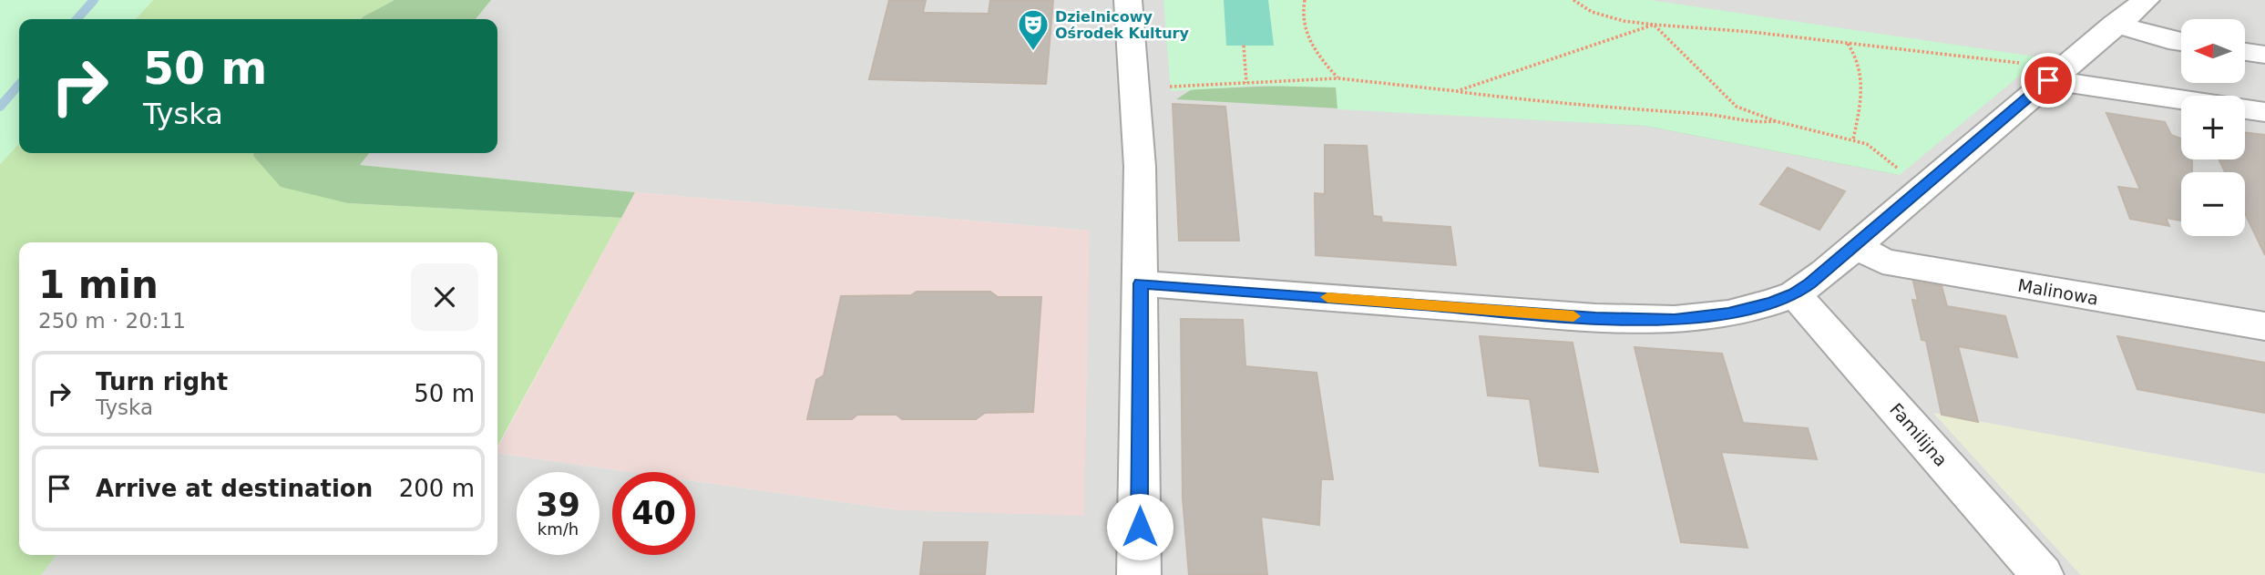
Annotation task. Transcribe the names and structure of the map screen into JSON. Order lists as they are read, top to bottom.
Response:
{
  "streets": {
    "street": ["Malinowa", "Familijna"]
  },
  "places": {
    "theatre": ["Dzielnicowy Ośrodek Kultury"]
  },
  "north": "left",
  "page": {
    "map_buttons": ["+", "−"],
    "turn": ["50 m", "Tyska"],
    "heading": ["1 min", "250 m · 20:11"],
    "list": [
      {
        "name": "Turn right",
        "note": "Tyska",
        "value": "50 m"
      },
      {
        "name": "Arrive at destination",
        "value": "200 m"
      }
    ],
    "speed": "39 km/h",
    "limit": "40"
  }
}
